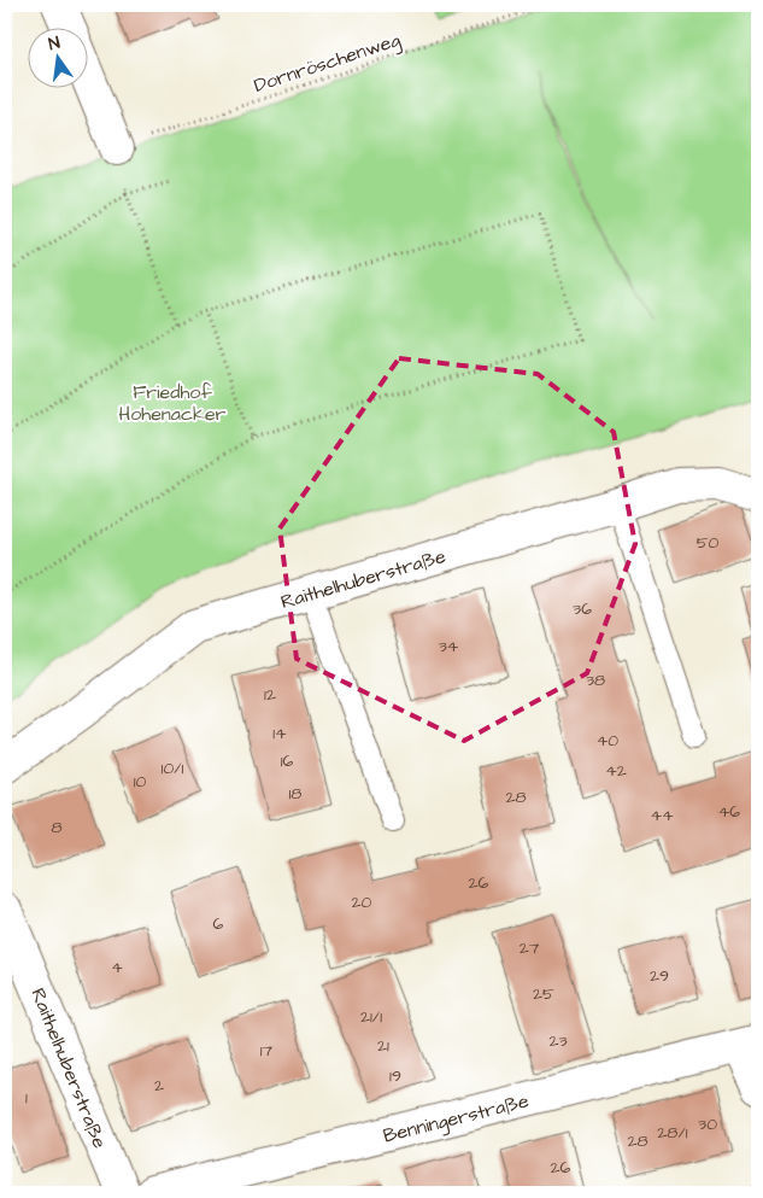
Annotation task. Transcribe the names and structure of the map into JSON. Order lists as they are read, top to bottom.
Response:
{
  "streets": {
    "street": ["Raithelhuberstraße", "Benningerstraße"],
    "path": ["Dornröschenweg"]
  },
  "parks": ["Friedhof Hohenacker"],
  "house_numbers": [
    "50",
    "36",
    "34",
    "38",
    "12",
    "14",
    "40",
    "16",
    "10/1",
    "42",
    "10",
    "18",
    "28",
    "46",
    "44",
    "8",
    "26",
    "20",
    "6",
    "27",
    "4",
    "29",
    "25",
    "21/1",
    "23",
    "21",
    "17",
    "19",
    "2",
    "1",
    "30",
    "28/1",
    "28",
    "26"
  ],
  "north": "top"
}
